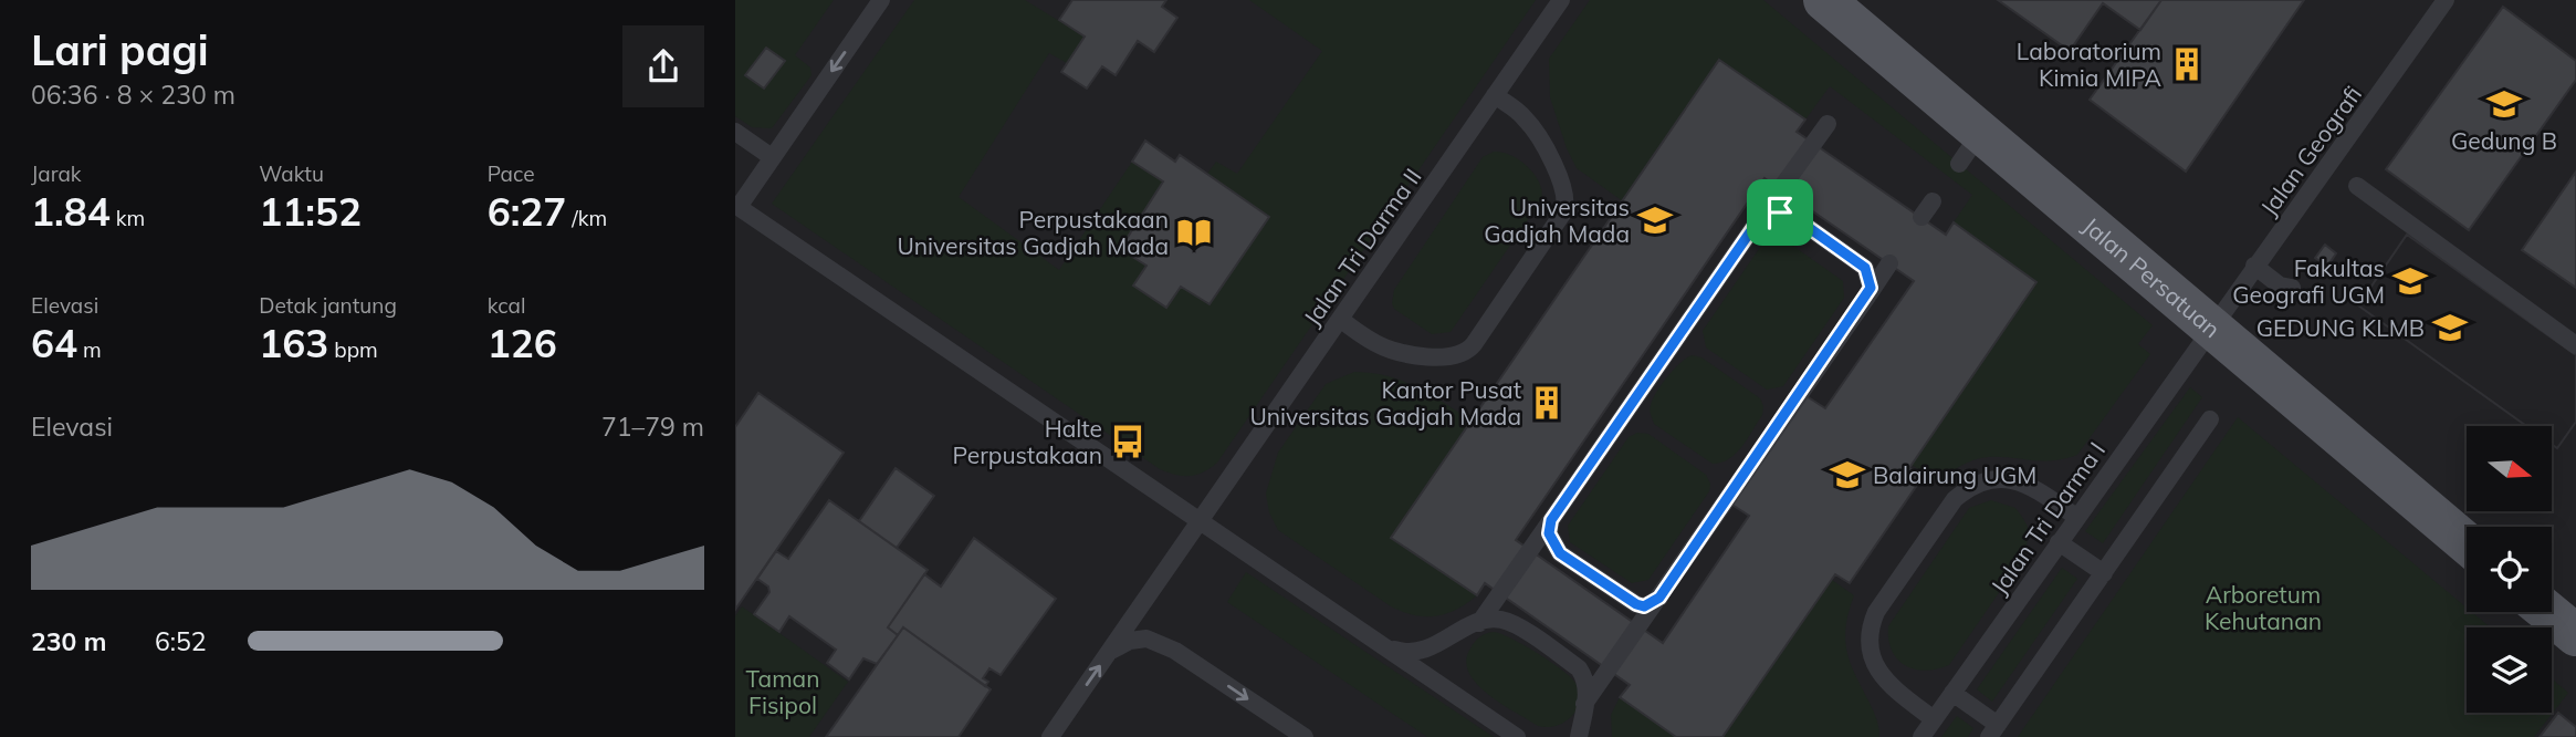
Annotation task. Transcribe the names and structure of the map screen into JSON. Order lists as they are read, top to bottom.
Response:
{
  "streets": {
    "main road": ["Jalan Persatuan"],
    "lane": ["Jalan Geografi", "Jalan Tri Darma II", "Jalan Tri Darma I"]
  },
  "crossings": [
    ["Jalan Geografi", "Jalan Persatuan"],
    ["Jalan Geografi", "Jalan Tri Darma I"],
    ["Jalan Persatuan", "Jalan Tri Darma I"]
  ],
  "parks": ["Arboretum Kehutanan", "Taman Fisipol"],
  "places": {
    "building": ["Laboratorium Kimia MIPA", "Kantor Pusat Universitas Gadjah Mada"],
    "school or university": [
      "Gedung B",
      "Universitas Gadjah Mada",
      "Fakultas Geografi UGM",
      "GEDUNG KLMB",
      "Balairung UGM"
    ],
    "library": ["Perpustakaan Universitas Gadjah Mada"],
    "bus stop": ["Halte Perpustakaan"]
  },
  "north": "right",
  "page": {
    "heading": ["Lari pagi", "06:36 · 8 × 230 m"],
    "stats": [
      ["Jarak", "1.84 km"],
      ["Waktu", "11:52"],
      ["Pace", "6:27 /km"],
      ["Elevasi", "64 m"],
      ["Detak jantung", "163 bpm"],
      ["kcal", "126"]
    ],
    "chart": ["Elevasi", "71–79 m"],
    "list": [
      {
        "name": "230 m",
        "note": "6:52"
      }
    ]
  }
}
